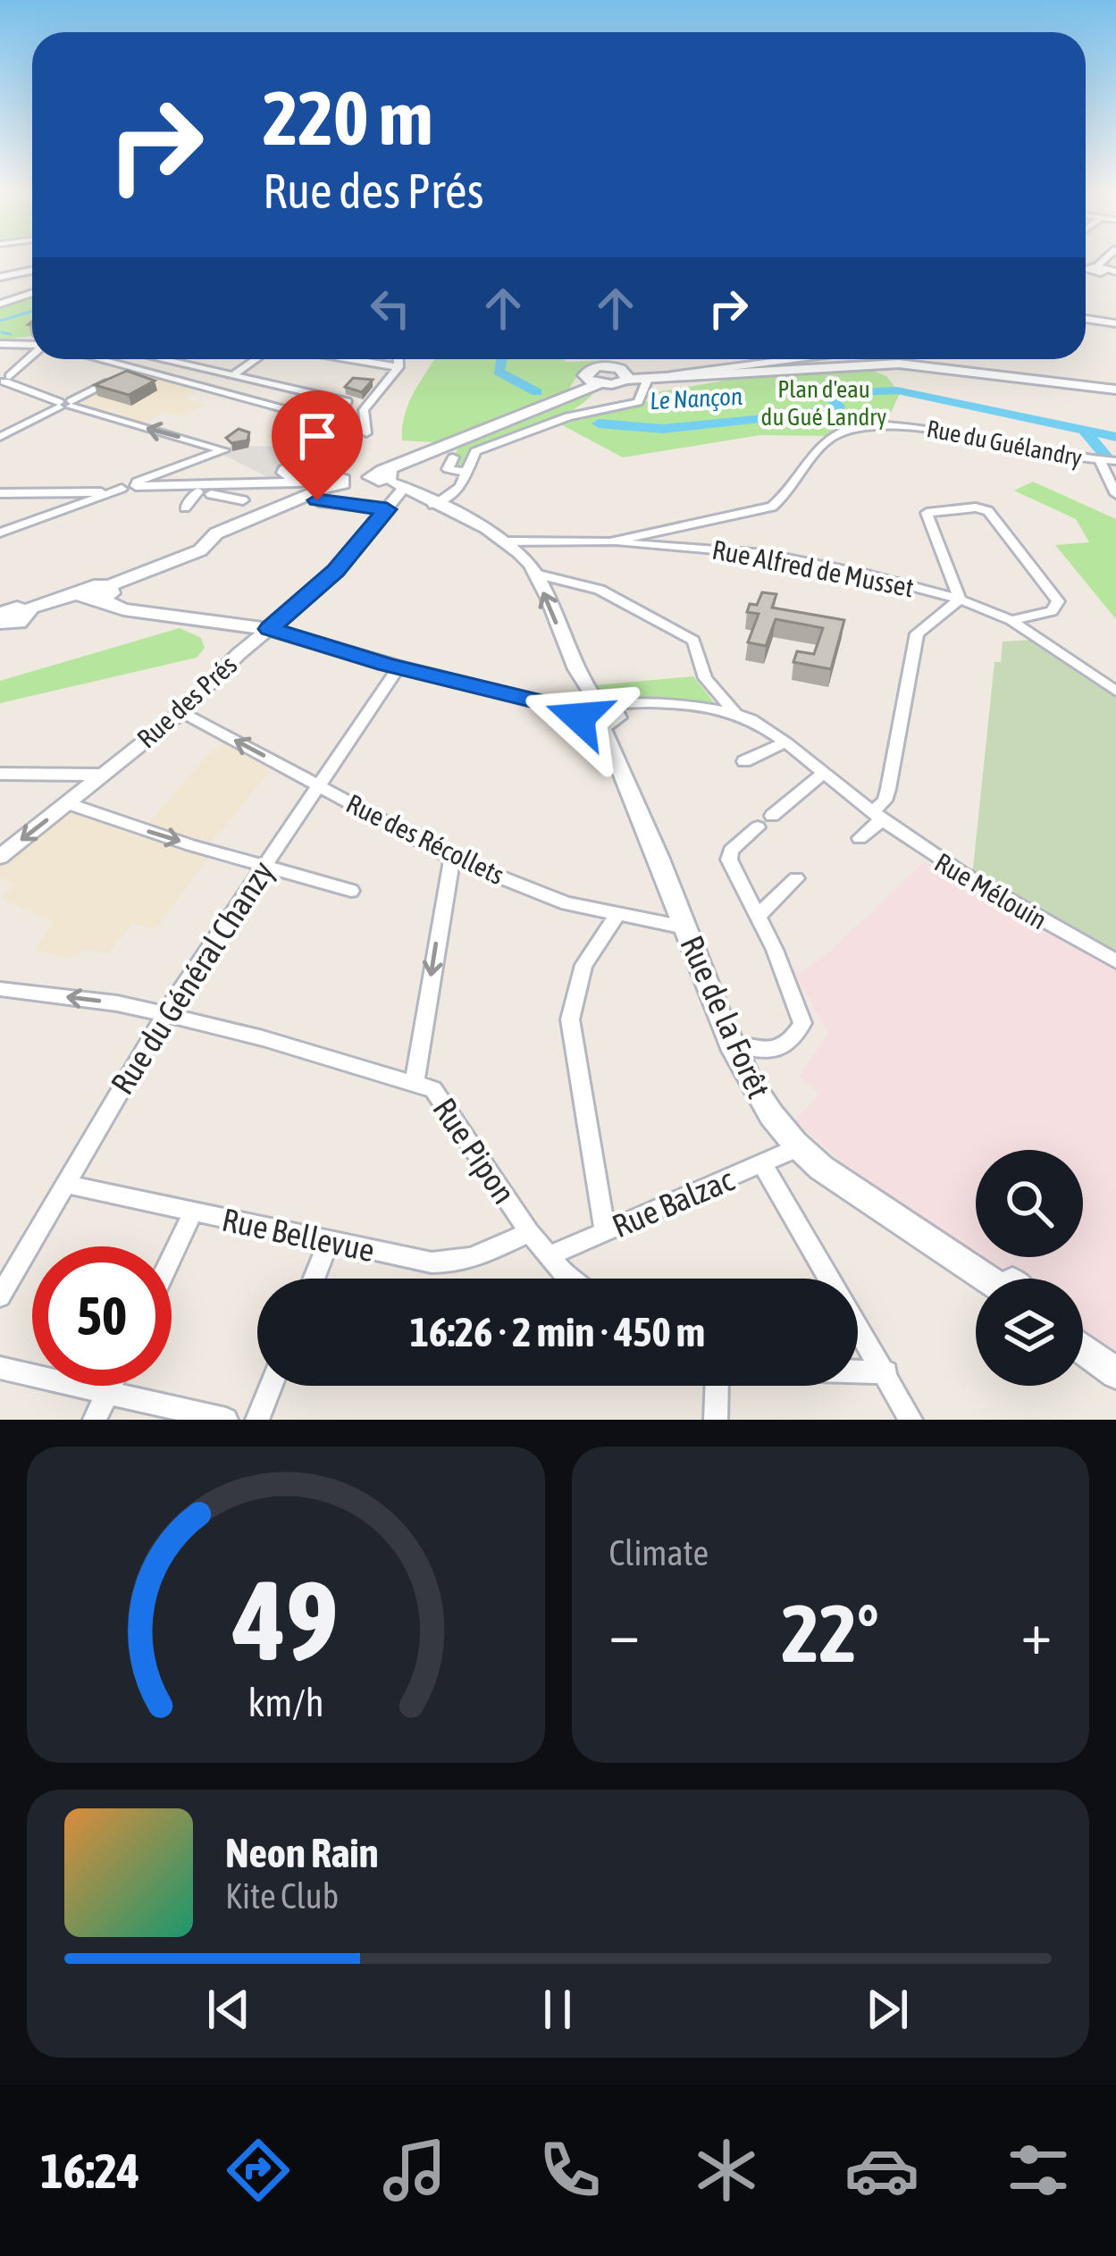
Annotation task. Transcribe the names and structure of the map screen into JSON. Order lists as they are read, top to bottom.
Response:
{
  "streets": {
    "main road": ["Rue de la Forêt"],
    "street": [
      "Rue du Guélandry",
      "Rue Alfred de Musset",
      "Rue des Prés",
      "Rue des Récollets",
      "Rue Mélouin",
      "Rue du Général Chanzy",
      "Rue Pipon",
      "Rue Balzac",
      "Rue Bellevue"
    ]
  },
  "crossings": [
    ["Rue du Guélandry", "Rue Alfred de Musset"],
    ["Rue des Prés", "Rue des Récollets"],
    ["Rue des Prés", "Rue de la Forêt"],
    ["Rue des Récollets", "Rue du Général Chanzy"],
    ["Rue des Récollets", "Rue de la Forêt"],
    ["Rue des Récollets", "Rue Pipon"],
    ["Rue du Général Chanzy", "Rue Bellevue"],
    ["Rue de la Forêt", "Rue Balzac"],
    ["Rue Pipon", "Rue Balzac"],
    ["Rue Pipon", "Rue Bellevue"]
  ],
  "one_way": ["Rue Pipon"],
  "water": ["Le Nançon"],
  "parks": ["Plan d'eau du Gué Landry"],
  "page": {
    "turn": ["220 m", "Rue des Prés"],
    "limit": "50",
    "trip": "16:26 · 2 min · 450 m",
    "tile": "Climate",
    "heat": ["−", "22°", "+"],
    "song": ["Neon Rain", "Kite Club"],
    "tabs": "16:24",
    "gauge": ["49", "km/h"]
  }
}
